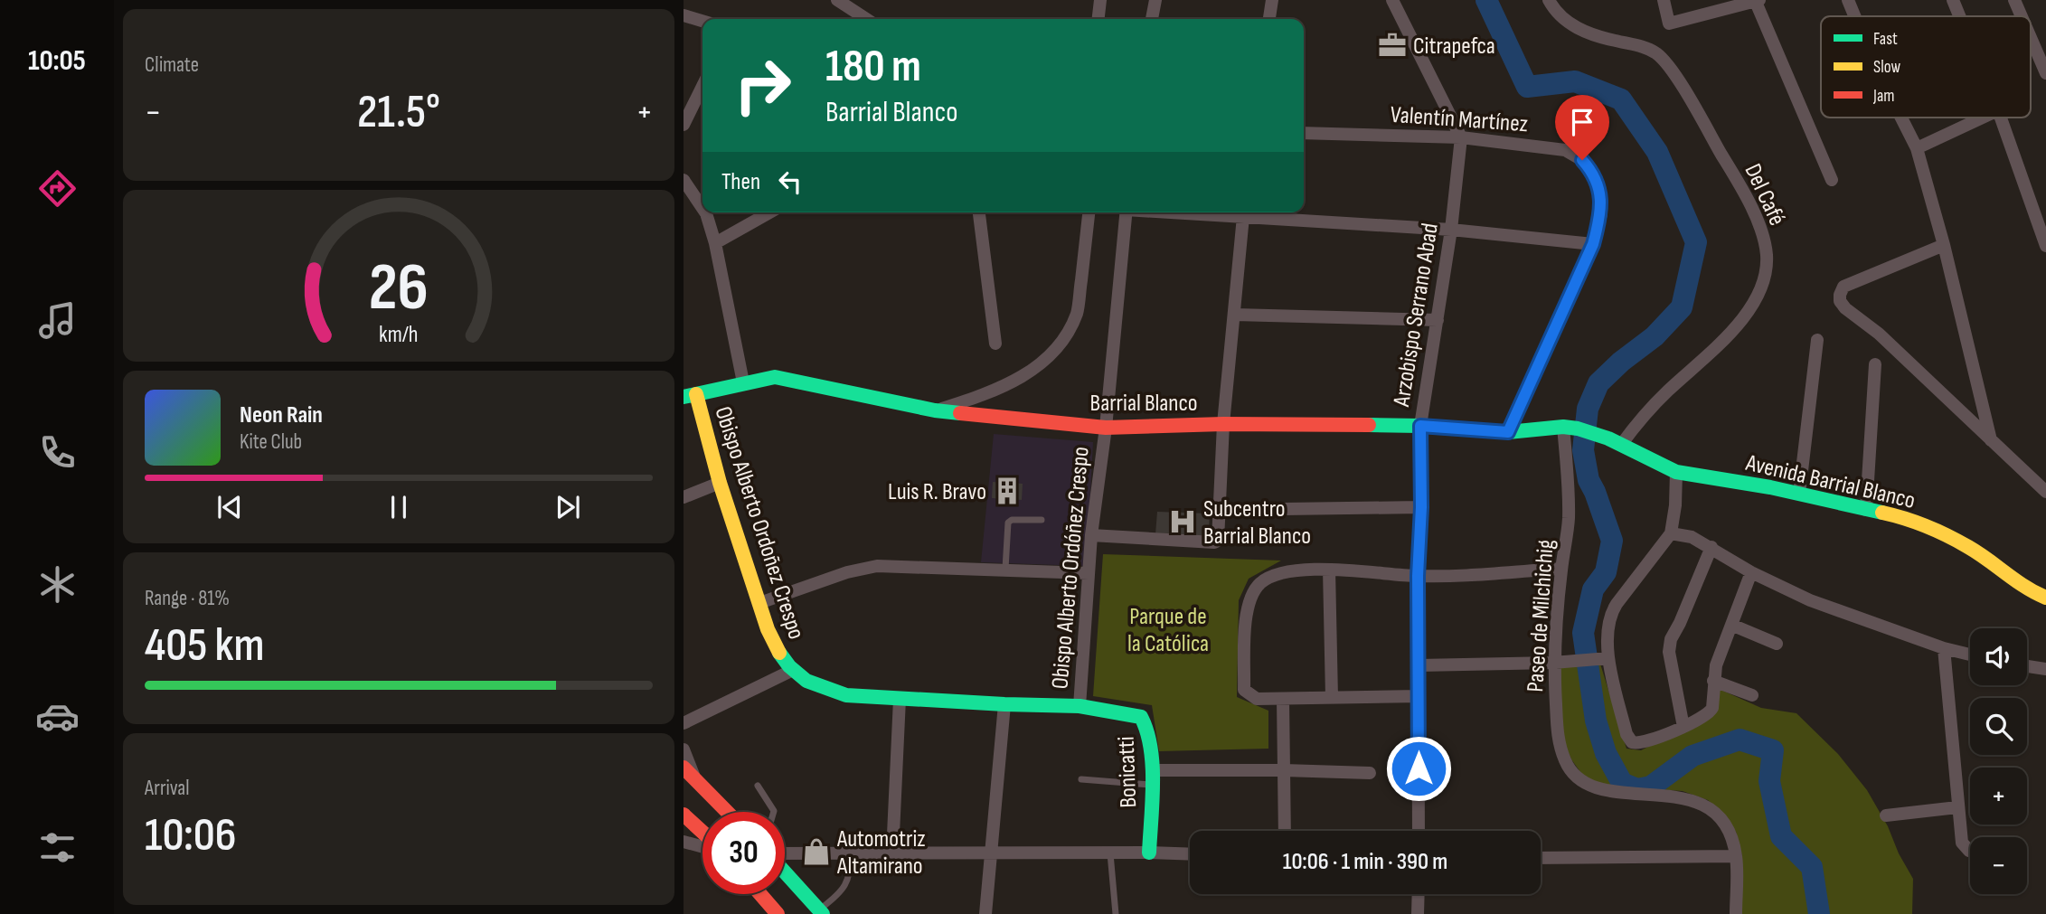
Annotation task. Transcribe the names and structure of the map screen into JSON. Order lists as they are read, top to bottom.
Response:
{
  "streets": {
    "street": [
      "Valentín Martínez",
      "Del Café",
      "Arzobispo Serrano Abad",
      "Barrial Blanco",
      "Avenida Barrial Blanco",
      "Obispo Alberto Ordoñez Crespo",
      "Obispo Alberto Ordóñez Crespo",
      "Paseo de Milchichig",
      "Bonicatti"
    ]
  },
  "crossings": [
    ["Valentín Martínez", "Arzobispo Serrano Abad"],
    ["Valentín Martínez", "Barrial Blanco"],
    ["Del Café", "Barrial Blanco"],
    ["Del Café", "Avenida Barrial Blanco"],
    ["Arzobispo Serrano Abad", "Barrial Blanco"],
    ["Barrial Blanco", "Avenida Barrial Blanco"],
    ["Barrial Blanco", "Obispo Alberto Ordoñez Crespo"],
    ["Barrial Blanco", "Obispo Alberto Ordóñez Crespo"],
    ["Barrial Blanco", "Paseo de Milchichig"],
    ["Obispo Alberto Ordoñez Crespo", "Obispo Alberto Ordóñez Crespo"],
    ["Obispo Alberto Ordoñez Crespo", "Bonicatti"],
    ["Obispo Alberto Ordóñez Crespo", "Bonicatti"]
  ],
  "parks": ["Parque de la Católica"],
  "places": {
    "office": ["Citrapefca"],
    "building": ["Luis R. Bravo"],
    "hospital": ["Subcentro Barrial Blanco"],
    "shop": ["Automotriz Altamirano"]
  },
  "legend": ["Fast", "Slow", "Jam"],
  "page": {
    "tabs": "10:05",
    "tile": [
      "Climate",
      ["Range · 81%", "405 km"],
      ["Arrival", "10:06"]
    ],
    "turn": ["180 m", "Barrial Blanco"],
    "heat": ["−", "21.5°", "+"],
    "then": "Then",
    "song": ["Neon Rain", "Kite Club"],
    "map_buttons": ["+", "−"],
    "limit": "30",
    "trip": "10:06 · 1 min · 390 m",
    "gauge": ["26", "km/h"]
  }
}
